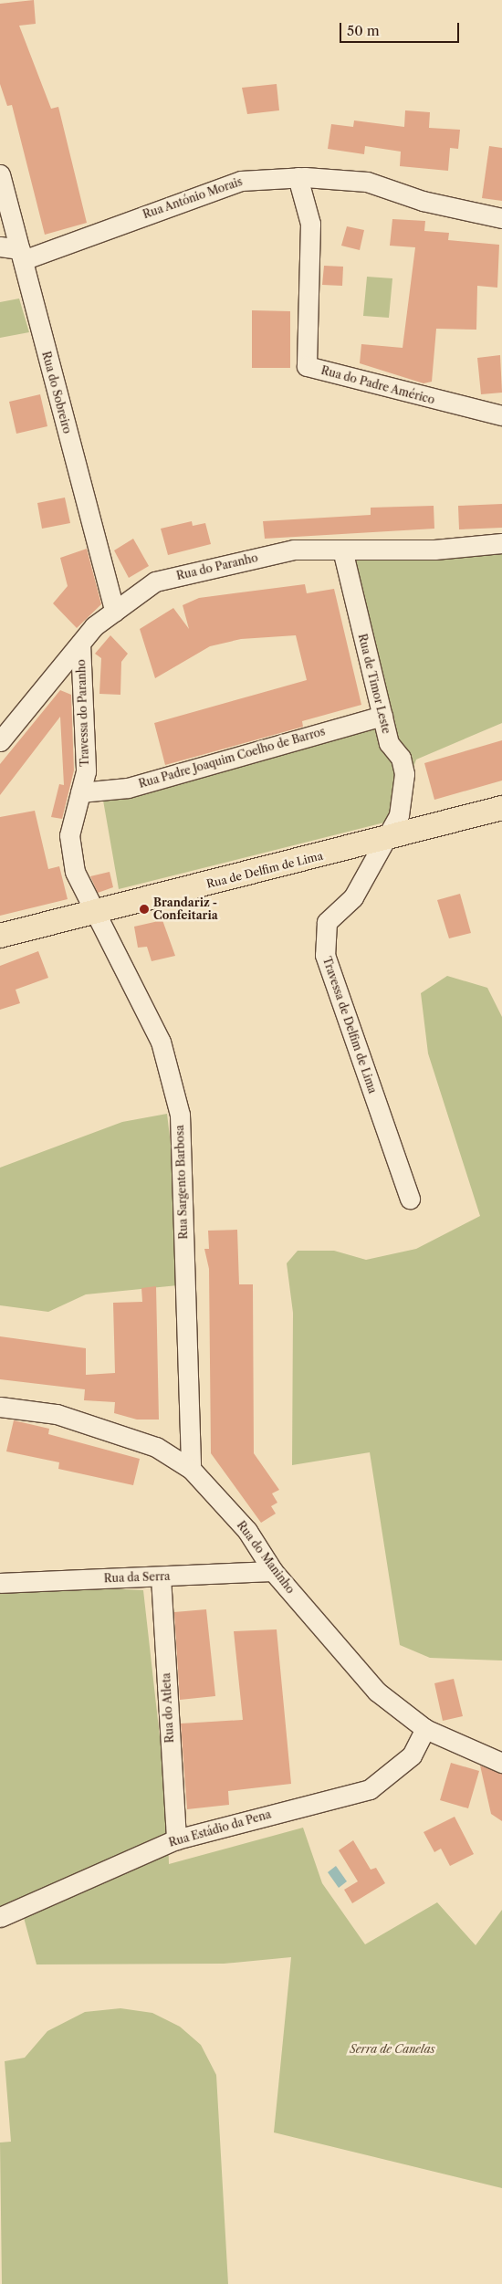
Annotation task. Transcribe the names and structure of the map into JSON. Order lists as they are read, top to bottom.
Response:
{
  "streets": {
    "main road": ["Rua de Delfim de Lima"],
    "street": [
      "Rua António Morais",
      "Rua do Padre Américo",
      "Rua do Sobreiro",
      "Rua do Paranho",
      "Rua de Timor Leste",
      "Travessa do Paranho",
      "Rua Padre Joaquim Coelho de Barros",
      "Travessa de Delfim de Lima",
      "Rua Sargento Barbosa",
      "Rua do Maninho",
      "Rua da Serra",
      "Rua do Atleta",
      "Rua Estádio da Pena"
    ]
  },
  "crossings": [
    ["Rua António Morais", "Rua do Padre Américo"],
    ["Rua António Morais", "Rua do Sobreiro"],
    ["Rua do Sobreiro", "Rua do Paranho"],
    ["Rua do Paranho", "Rua de Timor Leste"],
    ["Rua do Paranho", "Travessa do Paranho"],
    ["Rua de Timor Leste", "Rua Padre Joaquim Coelho de Barros"],
    ["Rua de Timor Leste", "Rua de Delfim de Lima"],
    ["Rua de Timor Leste", "Travessa de Delfim de Lima"],
    ["Travessa do Paranho", "Rua Padre Joaquim Coelho de Barros"],
    ["Travessa do Paranho", "Rua de Delfim de Lima"],
    ["Travessa do Paranho", "Rua Sargento Barbosa"],
    ["Rua de Delfim de Lima", "Travessa de Delfim de Lima"],
    ["Rua de Delfim de Lima", "Rua Sargento Barbosa"],
    ["Rua Sargento Barbosa", "Rua do Maninho"],
    ["Rua do Maninho", "Rua da Serra"],
    ["Rua do Maninho", "Rua Estádio da Pena"],
    ["Rua da Serra", "Rua do Atleta"],
    ["Rua do Atleta", "Rua Estádio da Pena"]
  ],
  "parks": ["Serra de Canelas"],
  "places": ["Brandariz - Confeitaria"],
  "scale_bar": "50 m"
}
